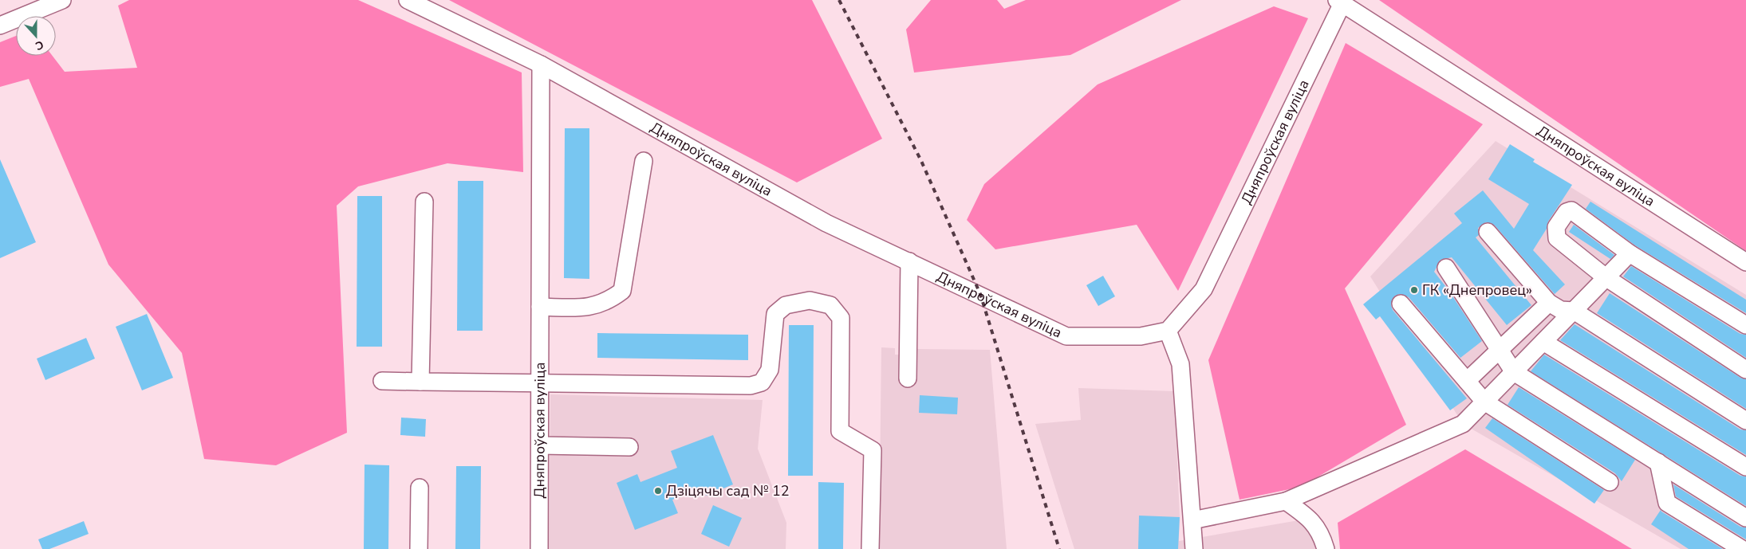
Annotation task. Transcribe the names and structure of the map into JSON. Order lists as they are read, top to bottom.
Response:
{
  "streets": {
    "street": ["Дняпроўская вуліца"]
  },
  "places": ["ГК «Днепровец»", "Дзіцячы сад № 12"],
  "north": "bottom"
}
